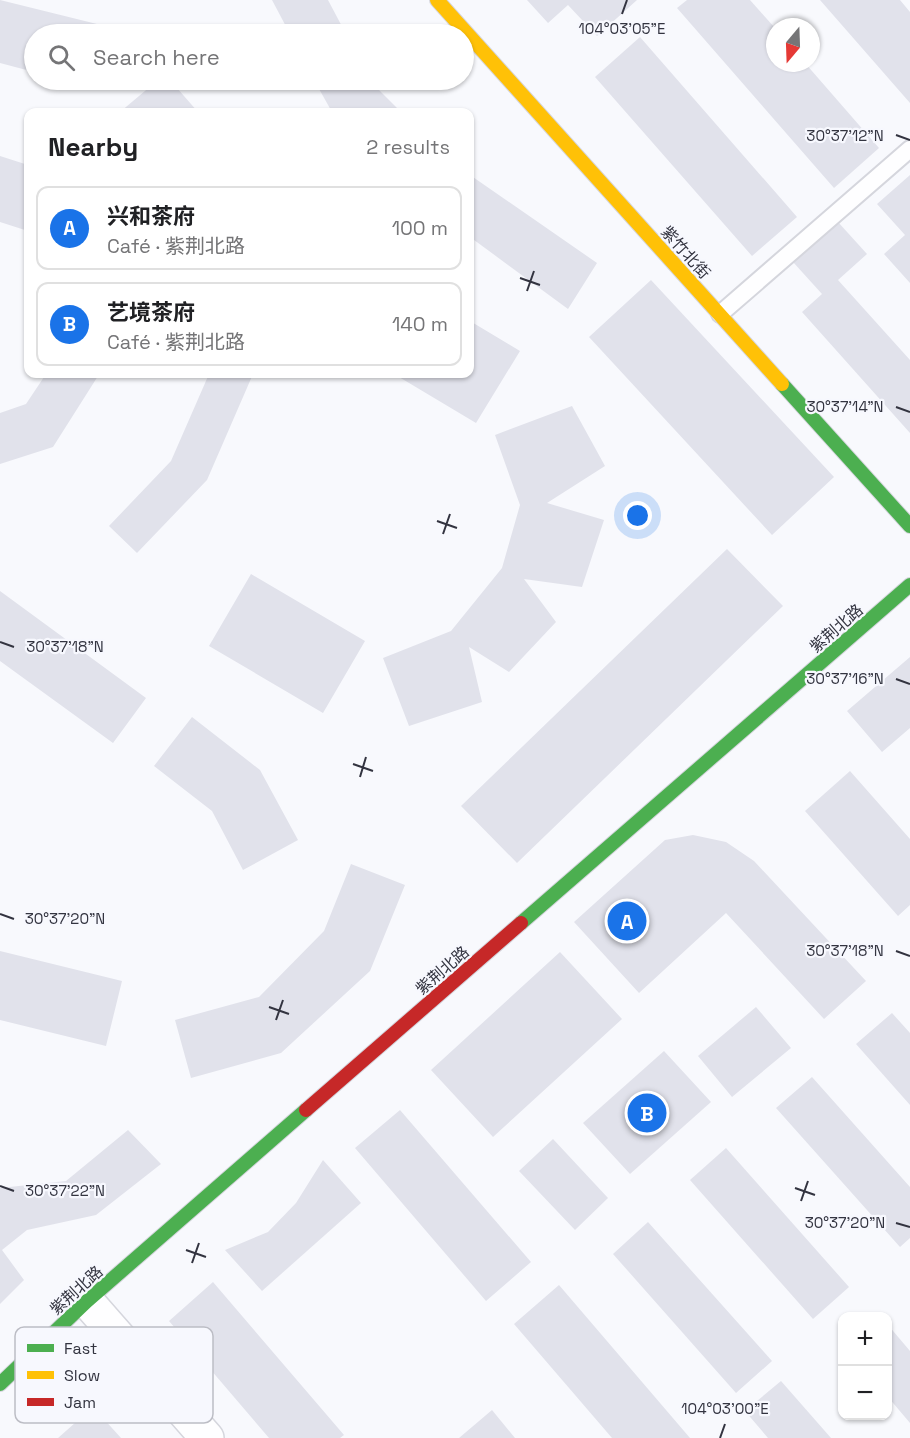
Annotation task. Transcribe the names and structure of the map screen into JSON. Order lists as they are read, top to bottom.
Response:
{
  "streets": {
    "street": ["紫竹北街", "紫荆北路"]
  },
  "legend": ["Fast", "Slow", "Jam"],
  "north": "bottom",
  "page": {
    "search": "Search here",
    "heading": ["Nearby", "2 results"],
    "list": [
      {
        "mark": "A",
        "name": "兴和茶府",
        "note": "Café · 紫荆北路",
        "value": "100 m"
      },
      {
        "mark": "B",
        "name": "艺境茶府",
        "note": "Café · 紫荆北路",
        "value": "140 m"
      }
    ],
    "pins": ["A", "B"],
    "map_buttons": ["+", "−"]
  },
  "coordinates": [
    "104°03'05\"E",
    "30°37'12\"N",
    "30°37'14\"N",
    "30°37'18\"N",
    "30°37'16\"N",
    "30°37'20\"N",
    "30°37'22\"N",
    "104°03'00\"E"
  ]
}
